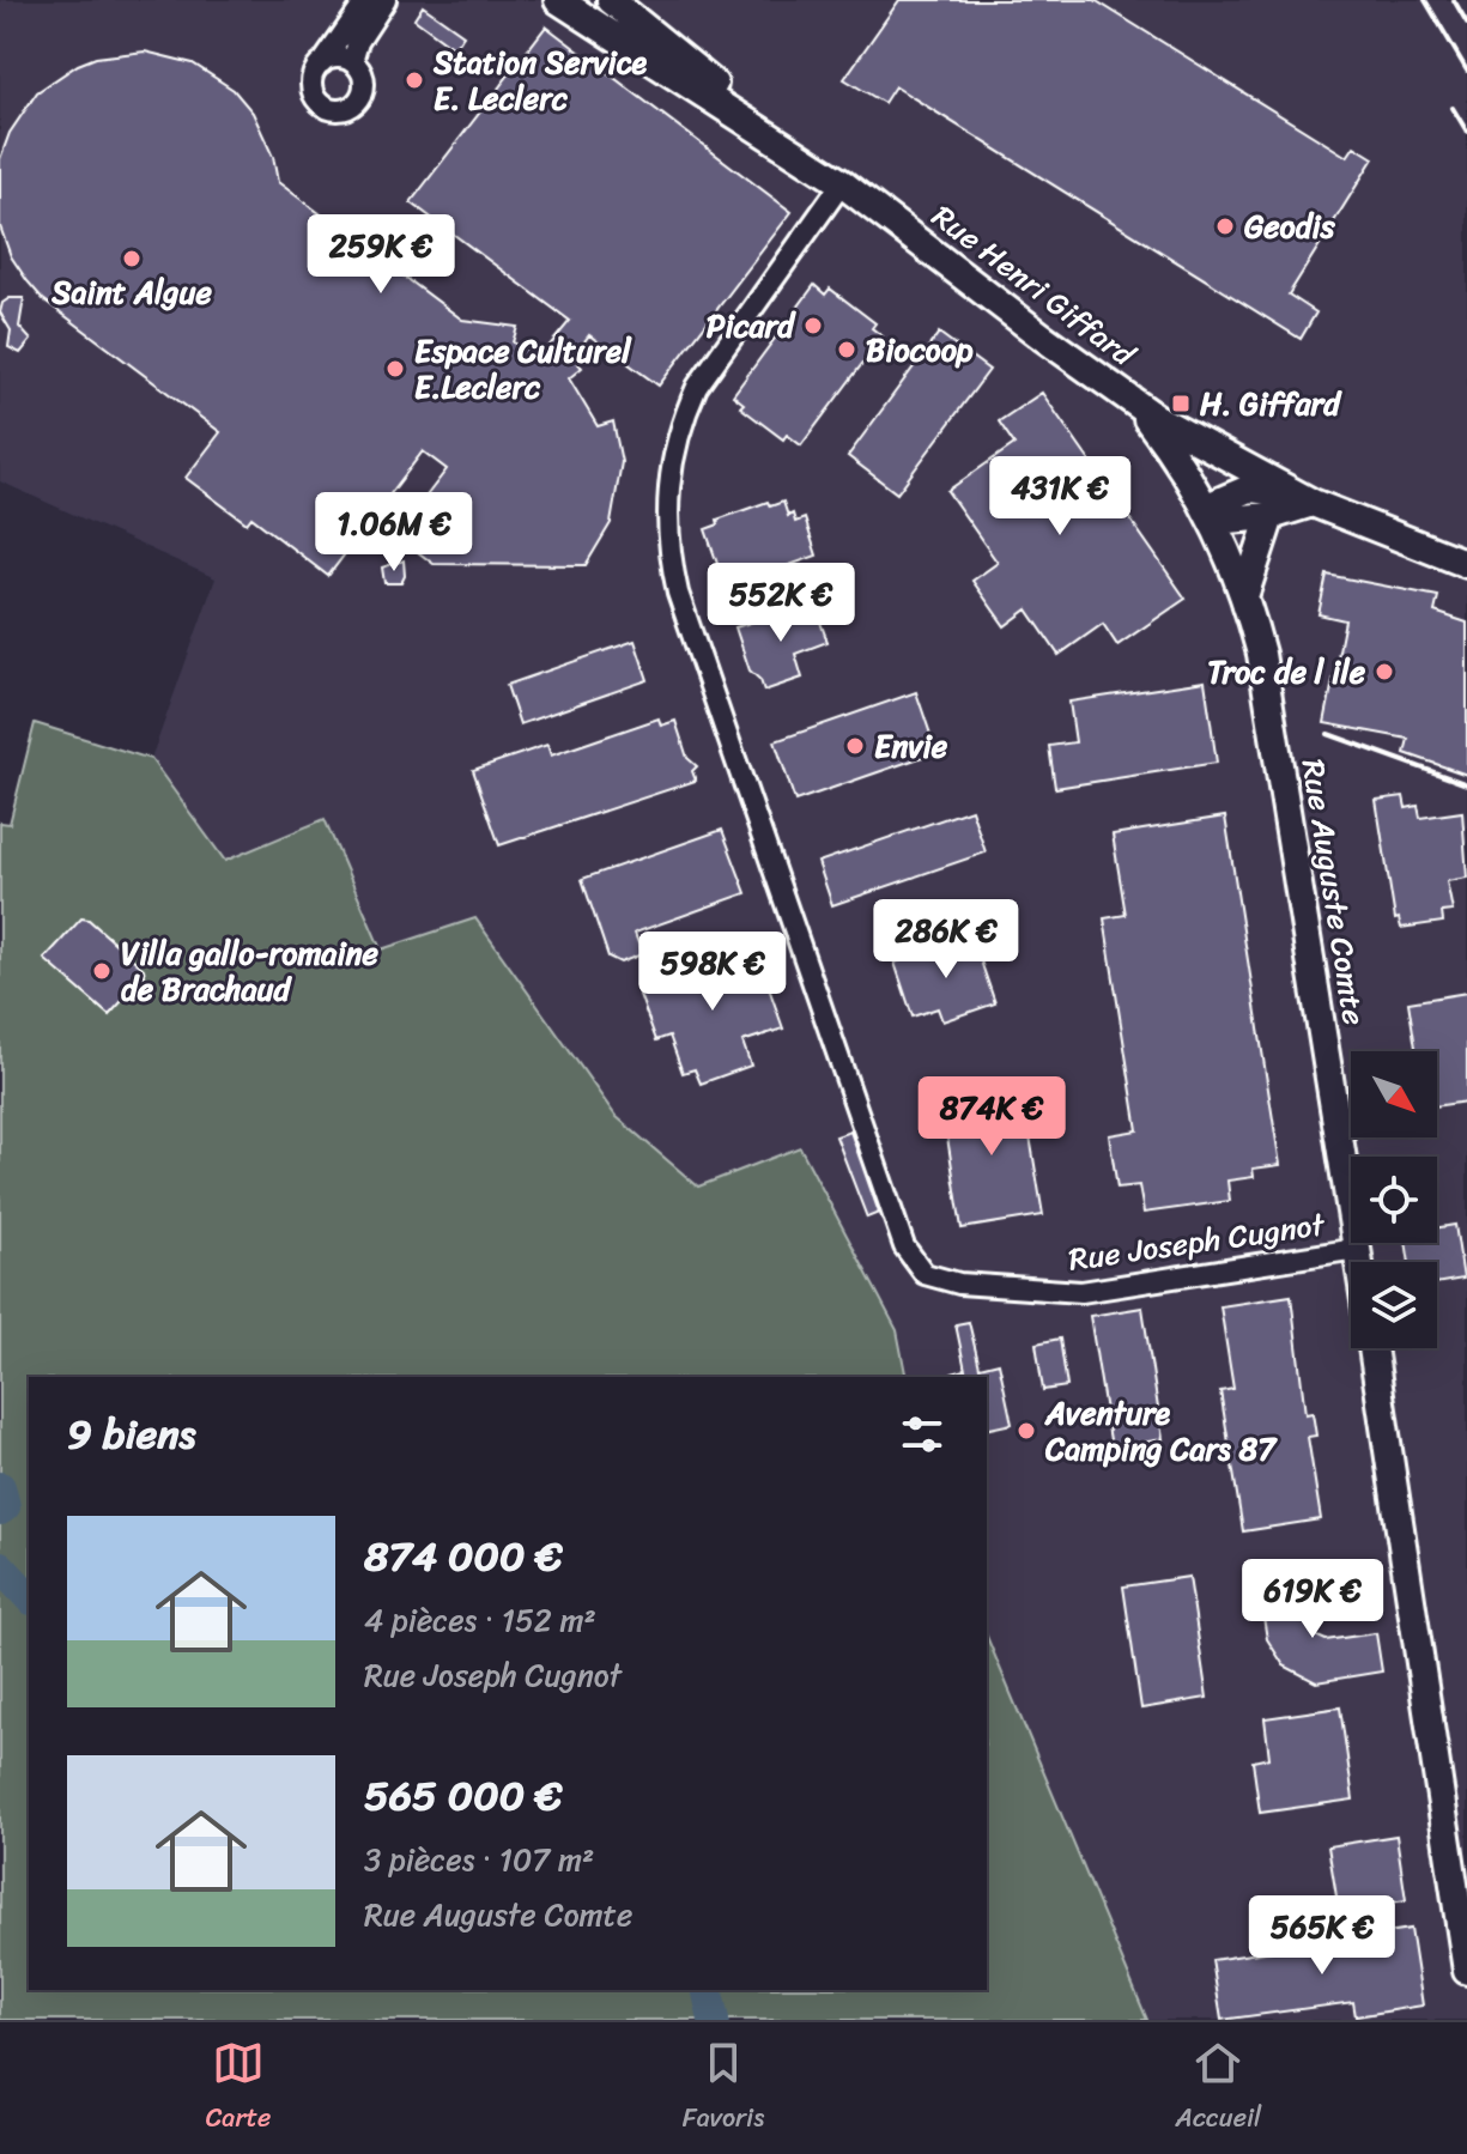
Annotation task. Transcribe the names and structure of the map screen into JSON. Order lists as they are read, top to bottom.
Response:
{
  "streets": {
    "street": ["Rue Henri Giffard", "Rue Auguste Comte", "Rue Joseph Cugnot"]
  },
  "crossings": [
    ["Rue Henri Giffard", "Rue Auguste Comte"],
    ["Rue Henri Giffard", "Rue Joseph Cugnot"],
    ["Rue Auguste Comte", "Rue Joseph Cugnot"]
  ],
  "places": {
    "other": [
      "Station Service E. Leclerc",
      "Geodis",
      "Saint Algue",
      "Picard",
      "Biocoop",
      "Espace Culturel E.Leclerc",
      "Troc de l ile",
      "Envie",
      "Villa gallo-romaine de Brachaud",
      "Aventure Camping Cars 87"
    ],
    "transit": ["H. Giffard"]
  },
  "north": "bottom right",
  "page": {
    "price": [
      "259K €",
      "431K €",
      "1.06M €",
      "552K €",
      "286K €",
      "598K €",
      "874K €",
      "619K €",
      "565K €"
    ],
    "heading": "9 biens",
    "list": [
      {
        "name": "874 000 €",
        "note": "4 pièces · 152 m² · Rue Joseph Cugnot"
      },
      {
        "name": "565 000 €",
        "note": "3 pièces · 107 m² · Rue Auguste Comte"
      }
    ],
    "tabs": ["Carte", "Favoris", "Accueil"]
  }
}
